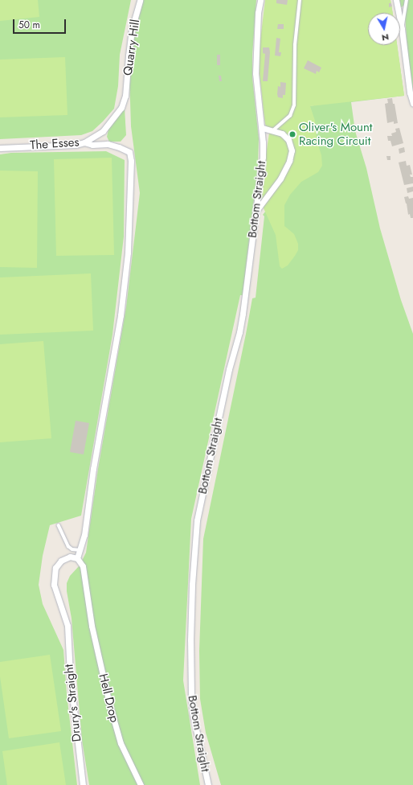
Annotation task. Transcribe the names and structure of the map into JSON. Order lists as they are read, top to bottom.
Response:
{
  "streets": {
    "street": [
      "Quarry Hill",
      "The Esses",
      "Bottom Straight",
      "Hell Drop",
      "Drury's Straight"
    ]
  },
  "crossings": [
    ["Quarry Hill", "The Esses"],
    ["Hell Drop", "Drury's Straight"]
  ],
  "places": ["Oliver's Mount Racing Circuit"],
  "scale_bar": "50 m",
  "north": "bottom"
}
